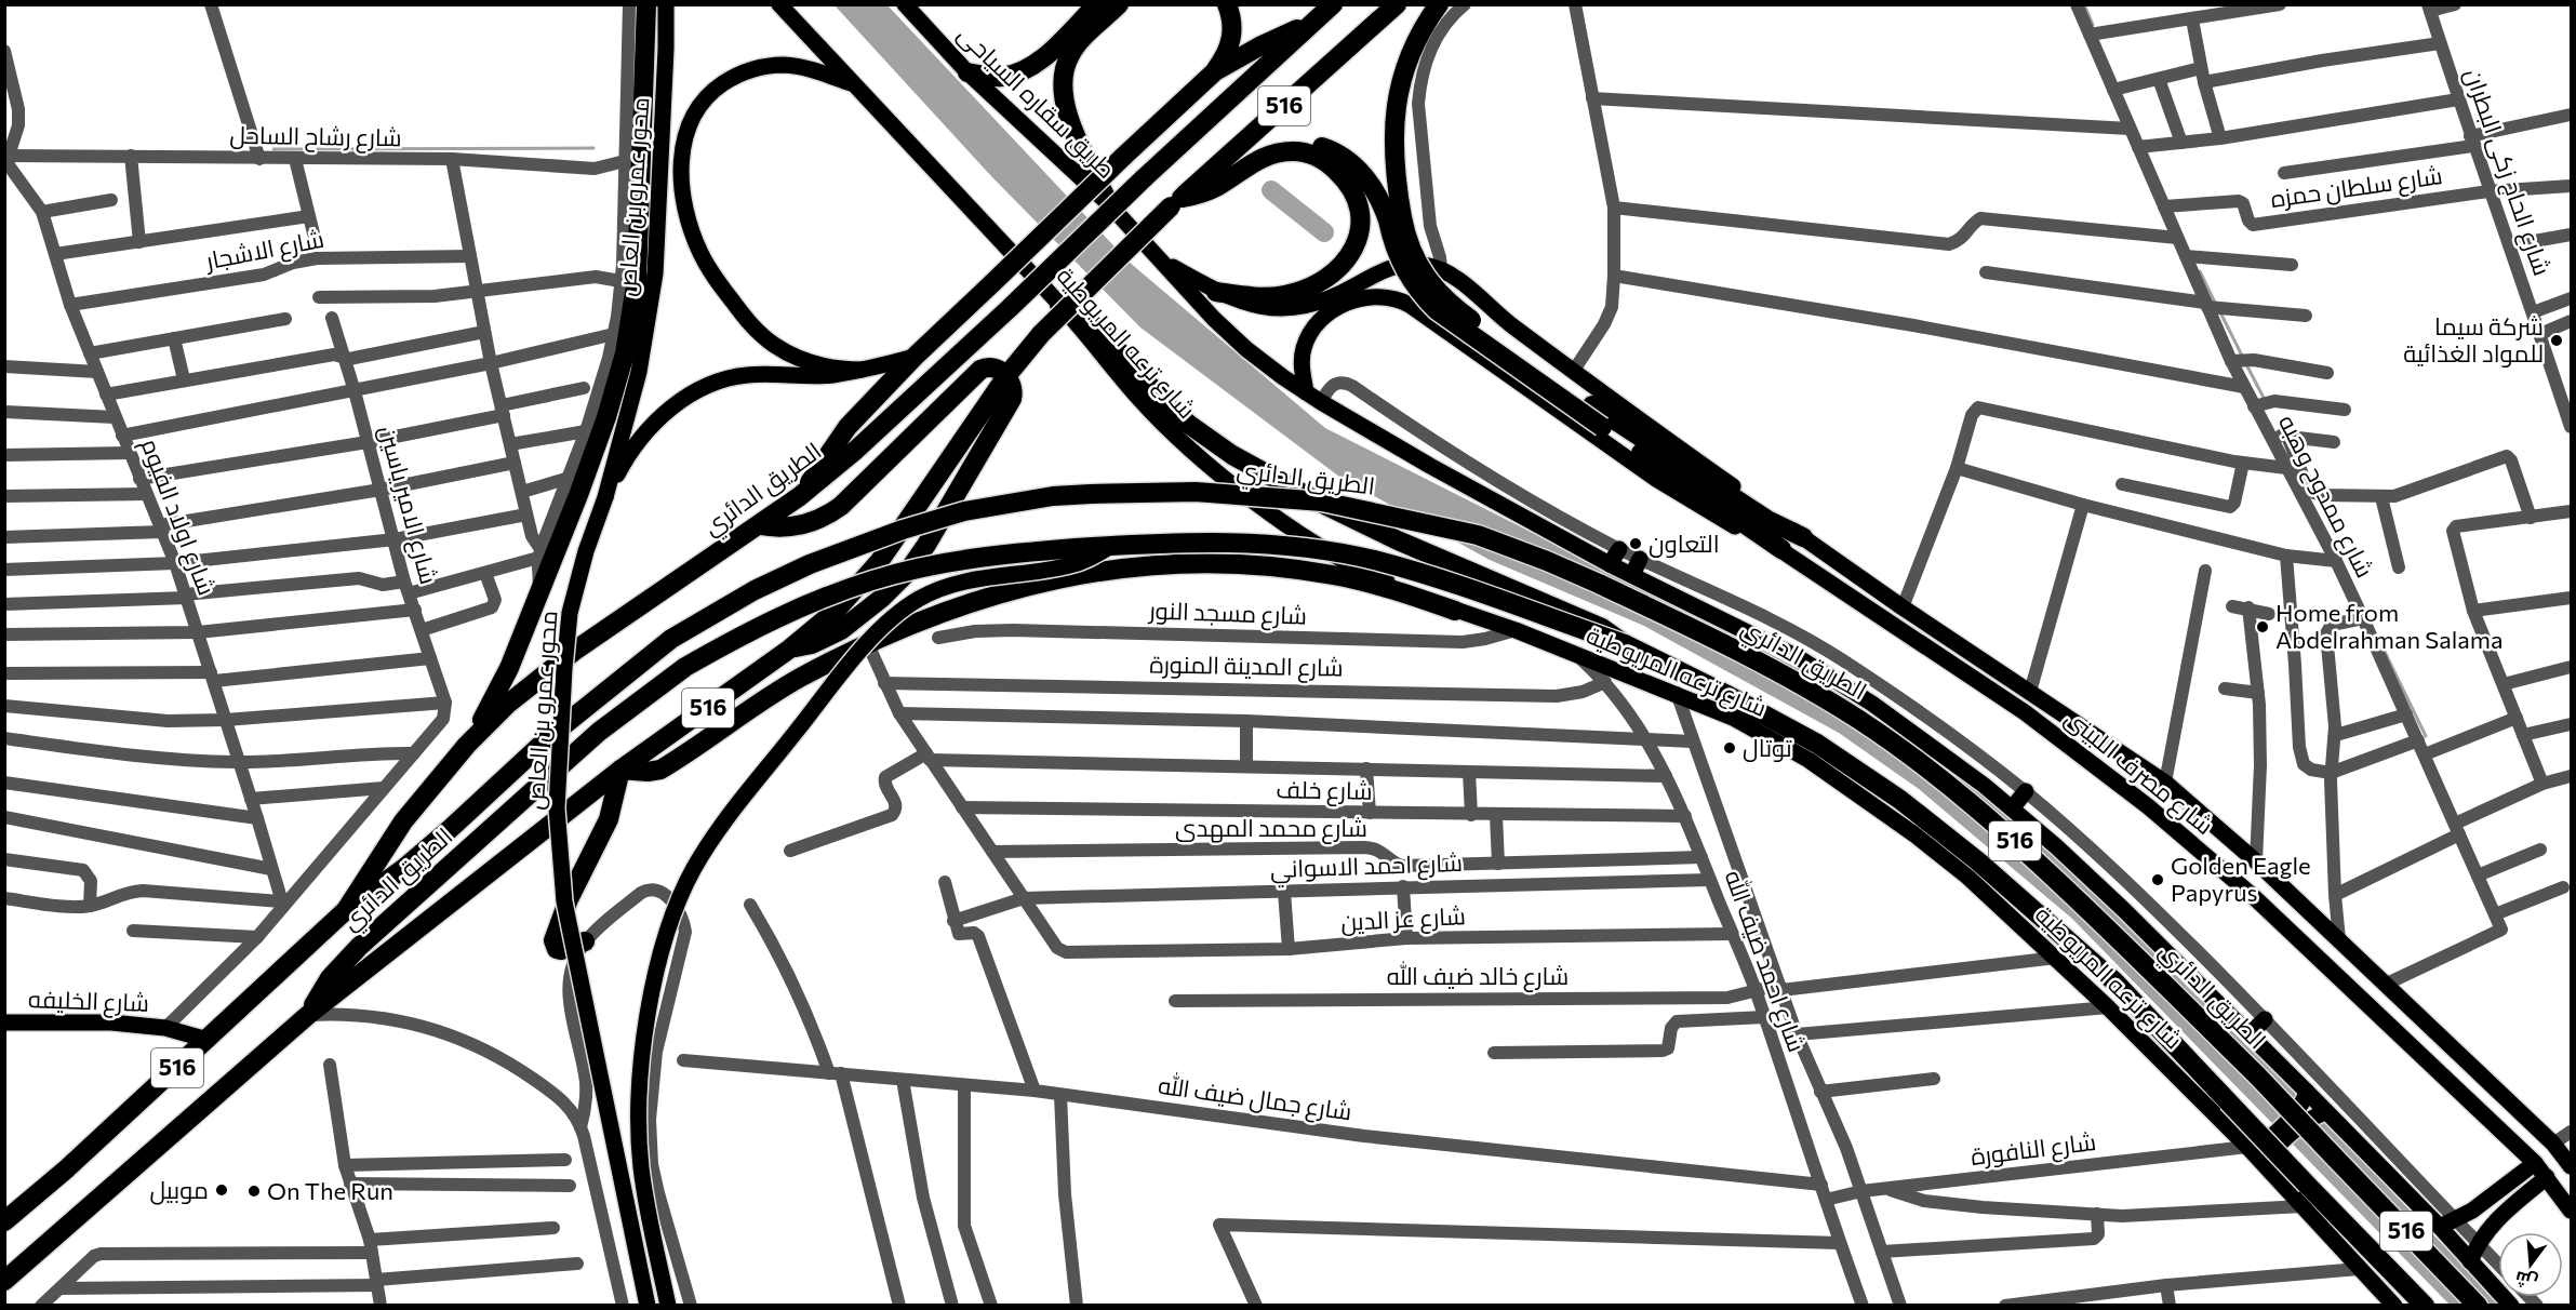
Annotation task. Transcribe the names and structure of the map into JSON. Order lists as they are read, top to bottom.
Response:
{
  "streets": {
    "highway": ["516", "الطريق الدائري"],
    "main road": [
      "طريق سقاره السياحى",
      "محور عمرو بن العاص",
      "شارع ترعه المريوطية",
      "شارع مصرف اللبينى",
      "شارع الخليفه"
    ],
    "street": [
      "شارع رشاح الساحل",
      "شارع الحاج زكى البطران",
      "شارع سلطان حمزه",
      "شارع الاشجار",
      "شارع ممدوح وهبه",
      "شارع الامير ياسين",
      "شارع اولاد الفيوم",
      "شارع مسجد النور",
      "شارع المدينة المنورة",
      "شارع خلف",
      "شارع محمد المهدى",
      "شارع احمد الاسواني",
      "شارع عز الدين",
      "شارع احمد ضيف الله",
      "شارع خالد ضيف الله",
      "شارع جمال ضيف الله",
      "شارع النافورة"
    ]
  },
  "crossings": [
    ["شارع رشاح الساحل", "شارع اولاد الفيوم"],
    ["شارع الحاج زكى البطران", "شارع سلطان حمزه"],
    ["شارع سلطان حمزه", "شارع ممدوح وهبه"],
    ["شارع الاشجار", "شارع اولاد الفيوم"],
    ["شارع ترعه المريوطية", "شارع مسجد النور"],
    ["شارع ترعه المريوطية", "شارع احمد ضيف الله"],
    ["شارع ترعه المريوطية", "شارع خالد ضيف الله"],
    ["شارع ترعه المريوطية", "شارع النافورة"],
    ["الطريق الدائري", "شارع الخليفه"],
    ["شارع المدينة المنورة", "شارع احمد ضيف الله"],
    ["شارع خلف", "شارع احمد ضيف الله"],
    ["شارع محمد المهدى", "شارع احمد ضيف الله"],
    ["شارع احمد الاسواني", "شارع عز الدين"],
    ["شارع احمد الاسواني", "شارع احمد ضيف الله"],
    ["شارع عز الدين", "شارع احمد ضيف الله"],
    ["شارع احمد ضيف الله", "شارع خالد ضيف الله"],
    ["شارع احمد ضيف الله", "شارع جمال ضيف الله"],
    ["شارع احمد ضيف الله", "شارع النافورة"]
  ],
  "places": [
    "شركة سيما للمواد الغذائية",
    "التعاون",
    "Home from Abdelrahman Salama",
    "توتال",
    "Golden Eagle Papyrus",
    "موبيل",
    "On The Run"
  ],
  "north": "bottom"
}
